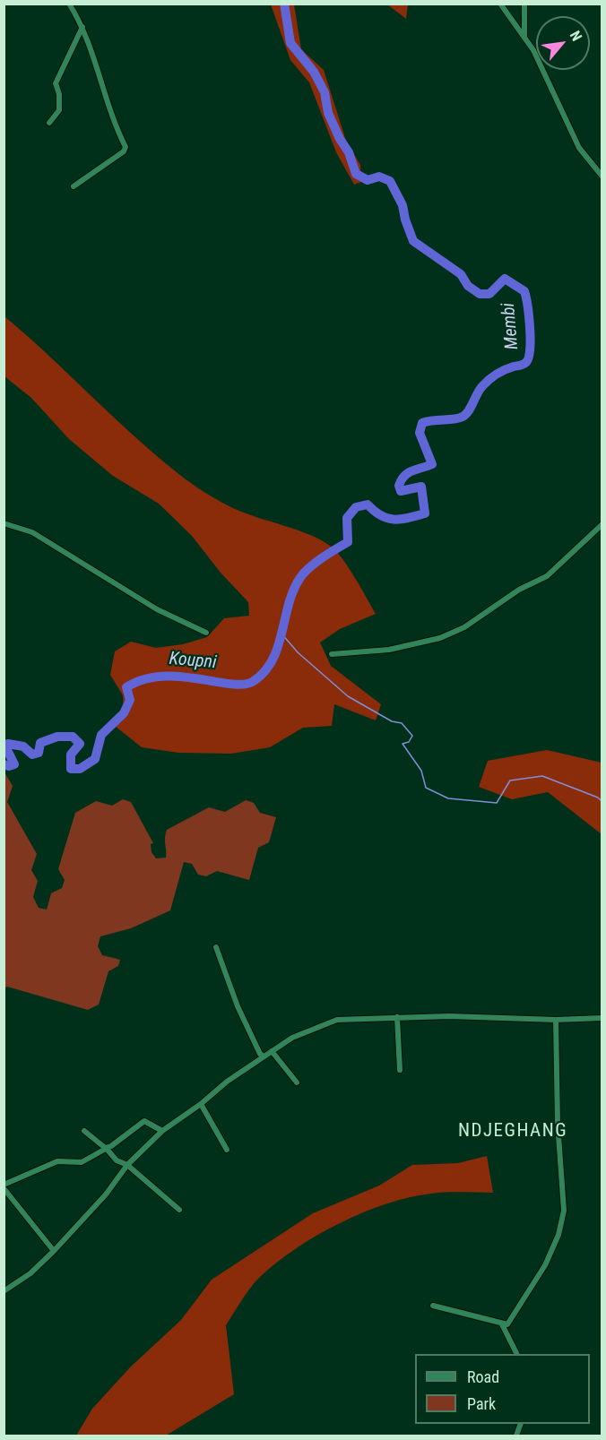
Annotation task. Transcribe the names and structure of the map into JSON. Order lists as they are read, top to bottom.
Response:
{
  "districts": ["NDJEGHANG"],
  "water": ["Membi", "Koupni"],
  "legend": ["Road", "Park"],
  "north": "top right"
}
